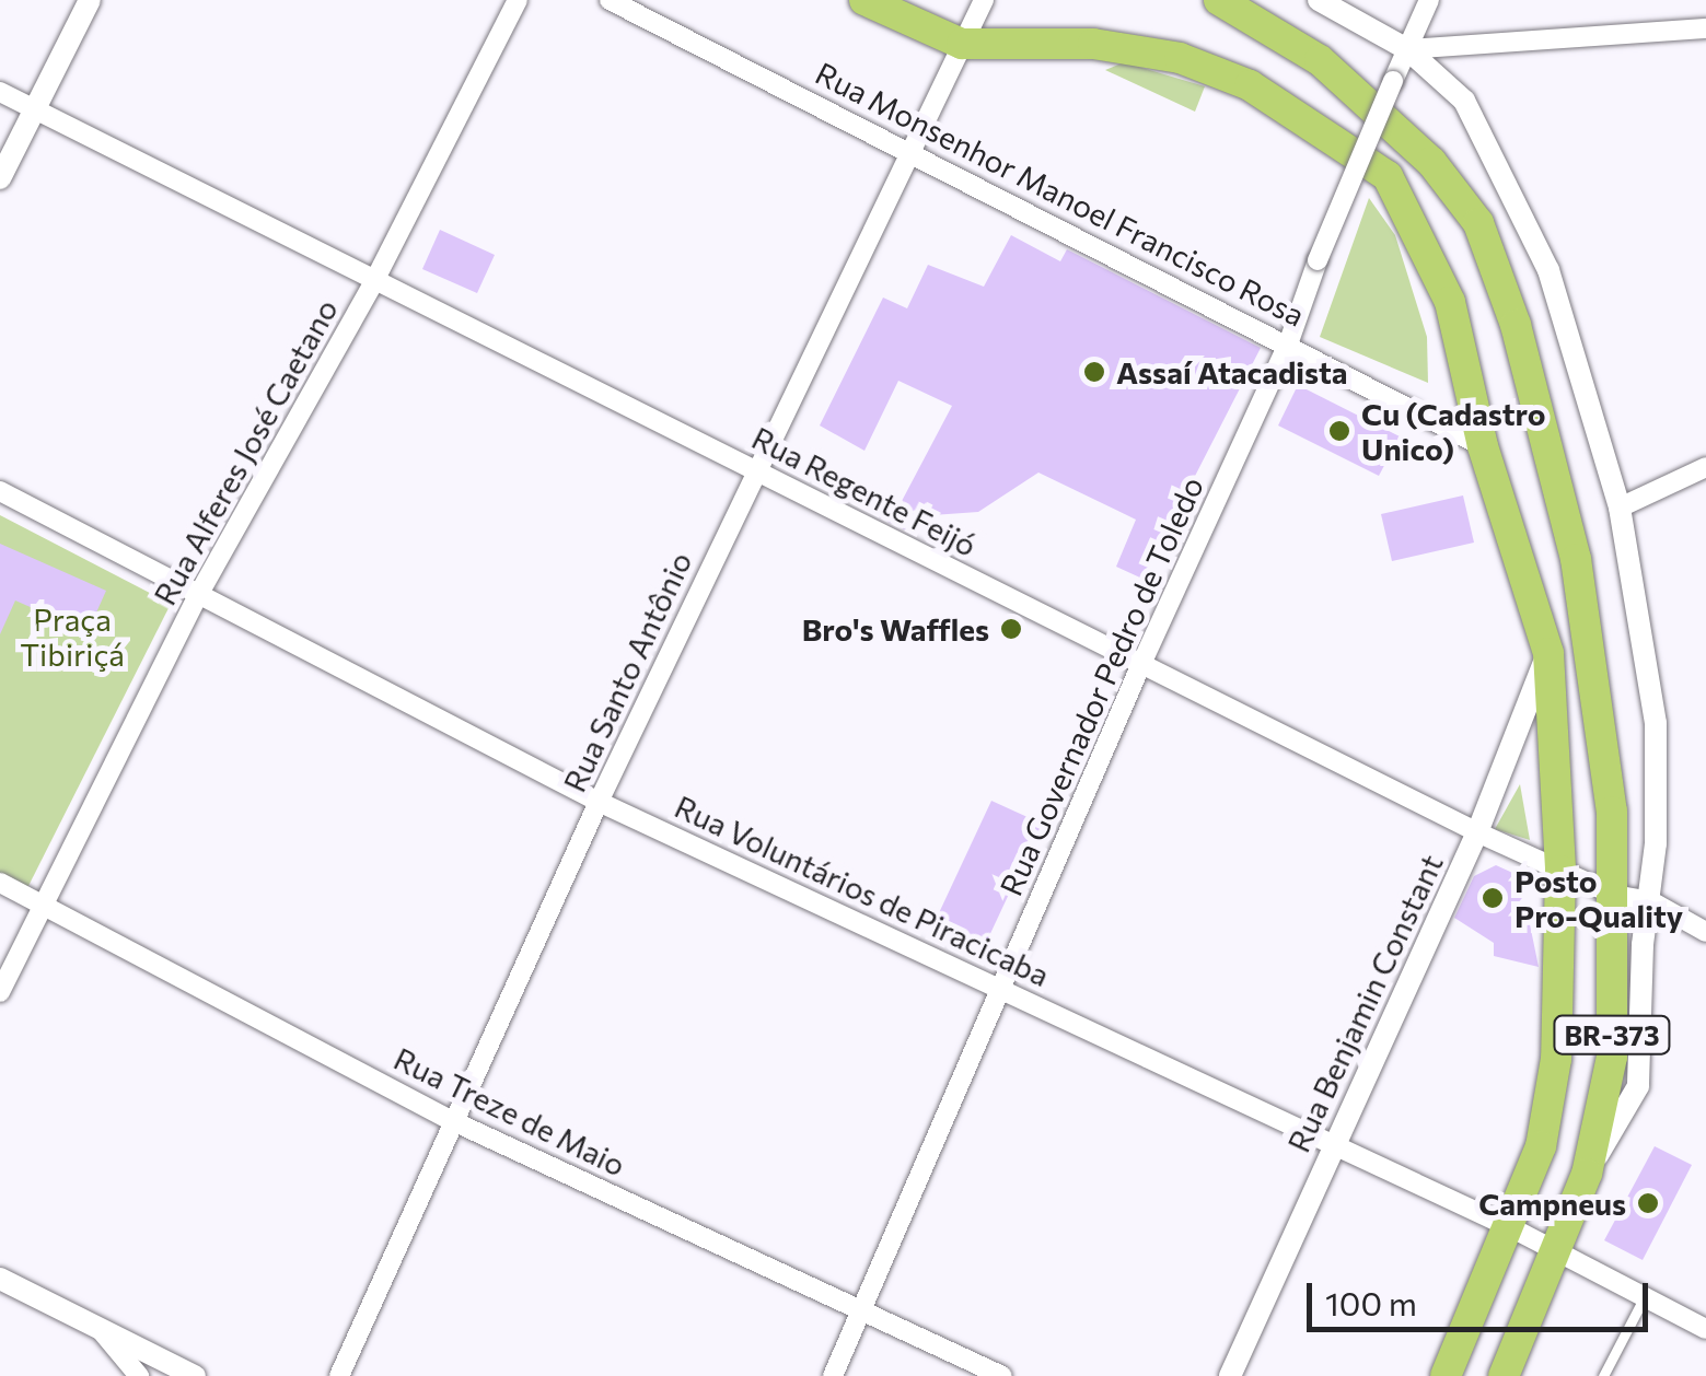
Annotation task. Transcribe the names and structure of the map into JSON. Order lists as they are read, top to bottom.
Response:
{
  "streets": {
    "main road": ["BR-373"],
    "street": [
      "Rua Monsenhor Manoel Francisco Rosa",
      "Rua Alferes José Caetano",
      "Rua Regente Feijó",
      "Rua Santo Antônio",
      "Rua Governador Pedro de Toledo",
      "Rua Voluntários de Piracicaba",
      "Rua Benjamin Constant",
      "Rua Treze de Maio"
    ]
  },
  "crossings": [
    ["Rua Monsenhor Manoel Francisco Rosa", "Rua Santo Antônio"],
    ["Rua Monsenhor Manoel Francisco Rosa", "Rua Governador Pedro de Toledo"],
    ["Rua Monsenhor Manoel Francisco Rosa", "BR-373"],
    ["Rua Alferes José Caetano", "Rua Regente Feijó"],
    ["Rua Alferes José Caetano", "Rua Voluntários de Piracicaba"],
    ["Rua Alferes José Caetano", "Rua Treze de Maio"],
    ["Rua Regente Feijó", "Rua Santo Antônio"],
    ["Rua Regente Feijó", "Rua Governador Pedro de Toledo"],
    ["Rua Regente Feijó", "Rua Benjamin Constant"],
    ["Rua Regente Feijó", "BR-373"],
    ["Rua Santo Antônio", "Rua Voluntários de Piracicaba"],
    ["Rua Santo Antônio", "BR-373"],
    ["Rua Santo Antônio", "Rua Treze de Maio"],
    ["Rua Governador Pedro de Toledo", "Rua Voluntários de Piracicaba"],
    ["Rua Governador Pedro de Toledo", "Rua Treze de Maio"],
    ["Rua Voluntários de Piracicaba", "Rua Benjamin Constant"],
    ["Rua Voluntários de Piracicaba", "BR-373"],
    ["Rua Benjamin Constant", "BR-373"]
  ],
  "parks": ["Praça Tibiriçá"],
  "places": [
    "Assaí Atacadista",
    "Cu (Cadastro Unico)",
    "Bro's Waffles",
    "Posto Pro-Quality",
    "Campneus"
  ],
  "scale_bar": "100 m"
}
